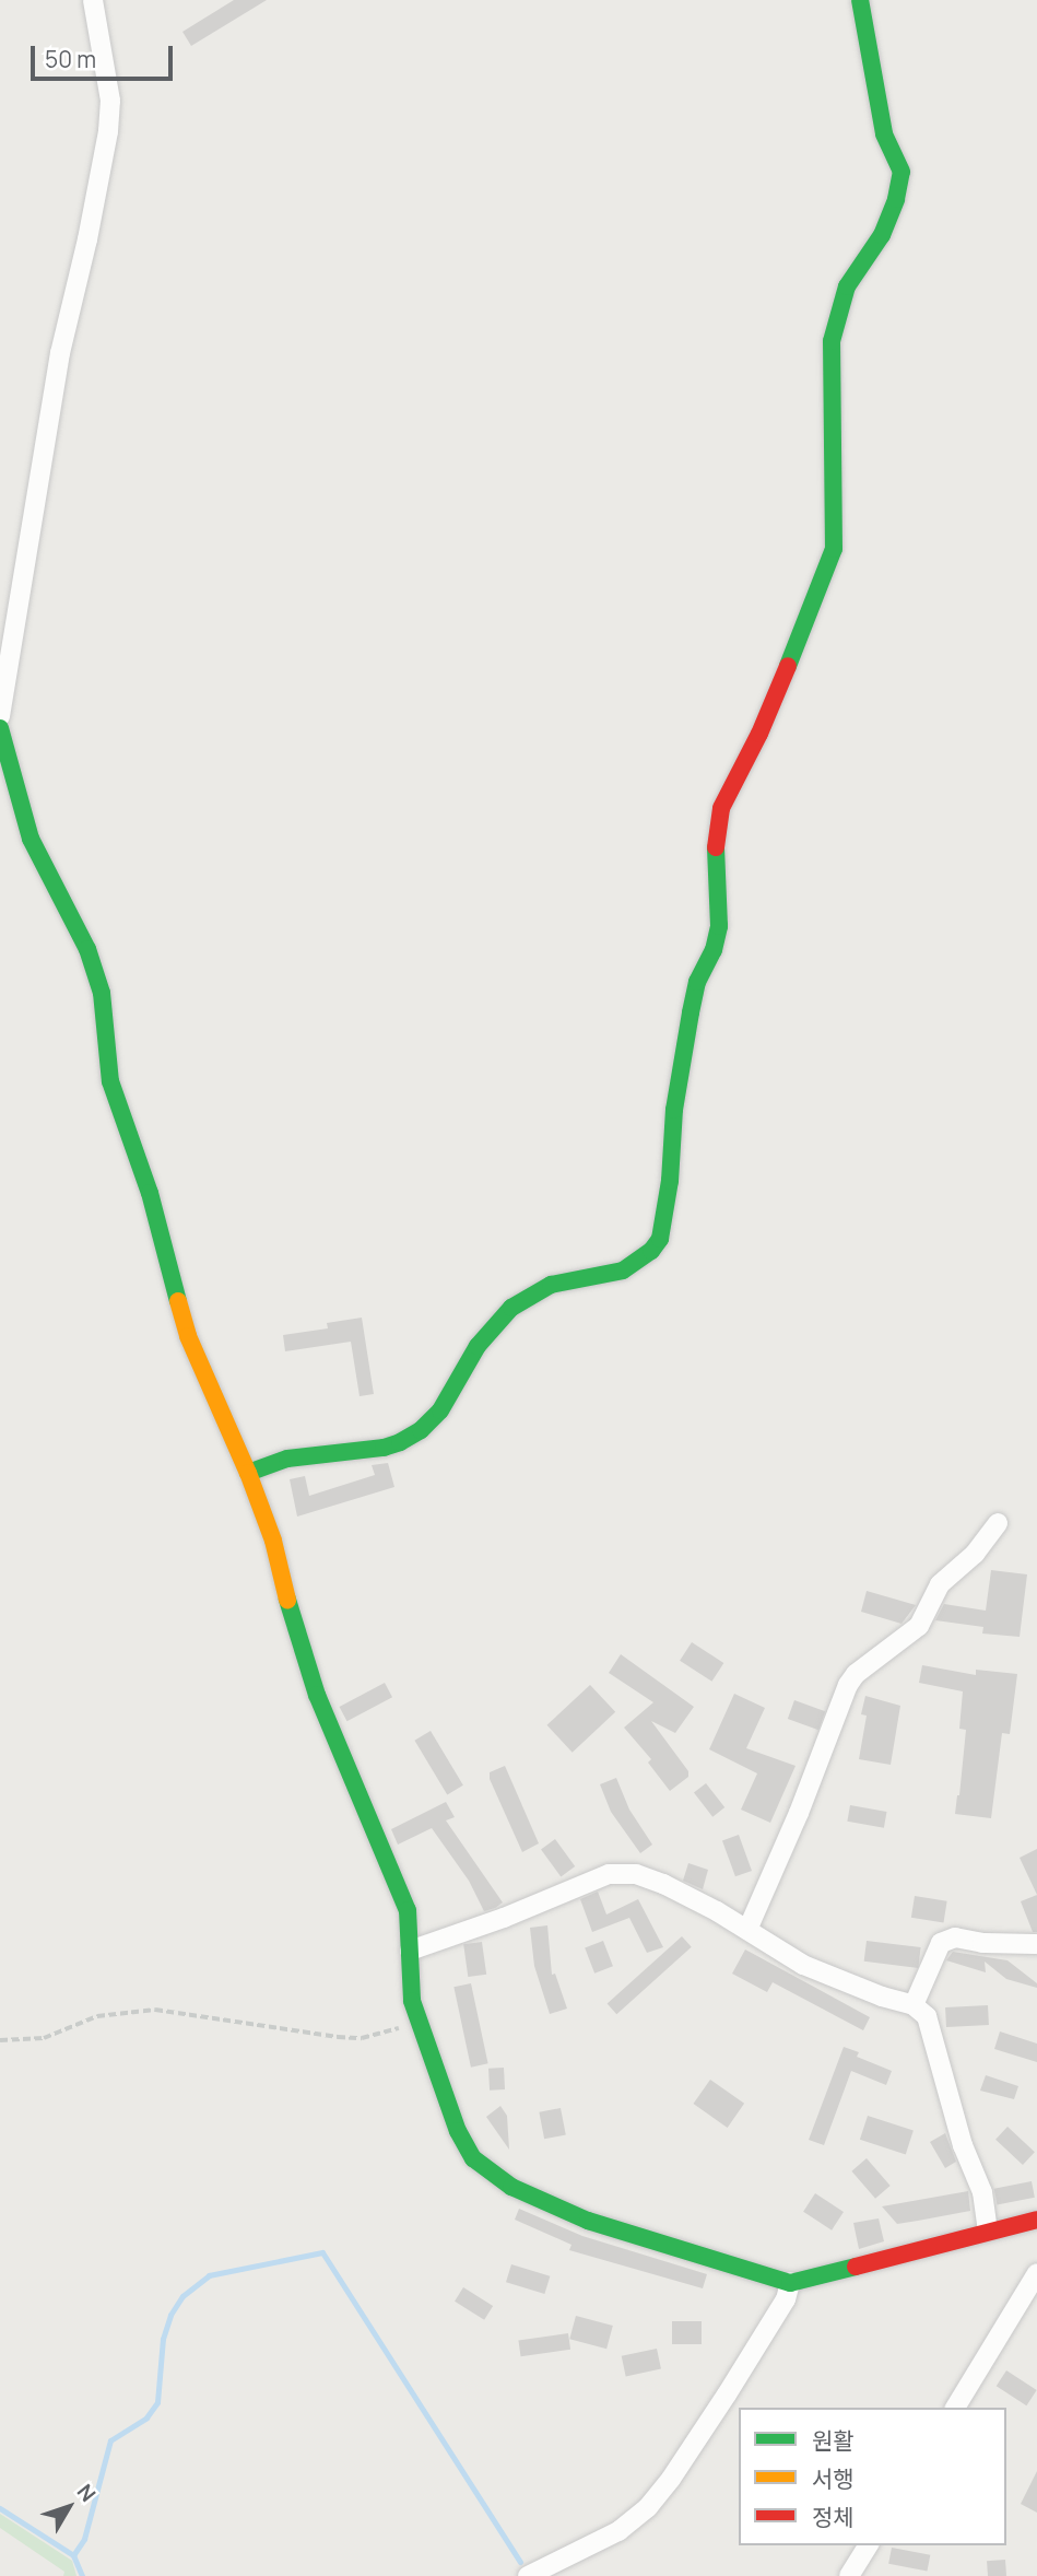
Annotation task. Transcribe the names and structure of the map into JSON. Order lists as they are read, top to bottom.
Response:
{
  "legend": ["원활", "서행", "정체"],
  "scale_bar": "50 m",
  "north": "top right"
}
